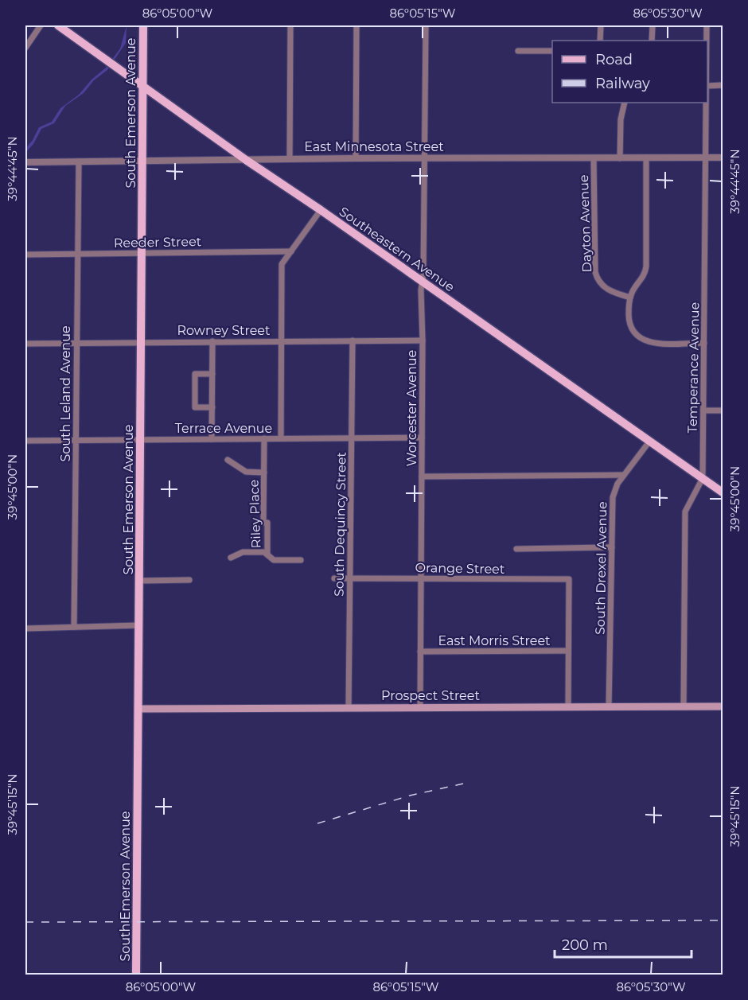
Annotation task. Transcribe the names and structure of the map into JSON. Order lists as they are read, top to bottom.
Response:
{
  "streets": {
    "main road": ["South Emerson Avenue", "Southeastern Avenue", "Prospect Street"],
    "street": [
      "East Minnesota Street",
      "Dayton Avenue",
      "Reeder Street",
      "Rowney Street",
      "Temperance Avenue",
      "South Leland Avenue",
      "Worcester Avenue",
      "Terrace Avenue",
      "Riley Place",
      "South Dequincy Street",
      "Orange Street",
      "South Drexel Avenue",
      "East Morris Street"
    ]
  },
  "crossings": [
    ["South Emerson Avenue", "East Minnesota Street"],
    ["South Emerson Avenue", "Reeder Street"],
    ["South Emerson Avenue", "Southeastern Avenue"],
    ["South Emerson Avenue", "Rowney Street"],
    ["South Emerson Avenue", "Terrace Avenue"],
    ["South Emerson Avenue", "Prospect Street"],
    ["East Minnesota Street", "Dayton Avenue"],
    ["East Minnesota Street", "Southeastern Avenue"],
    ["East Minnesota Street", "Temperance Avenue"],
    ["East Minnesota Street", "South Leland Avenue"],
    ["East Minnesota Street", "Worcester Avenue"],
    ["Reeder Street", "South Leland Avenue"],
    ["Southeastern Avenue", "Temperance Avenue"],
    ["Southeastern Avenue", "Worcester Avenue"],
    ["Southeastern Avenue", "South Drexel Avenue"],
    ["Rowney Street", "South Leland Avenue"],
    ["Rowney Street", "Worcester Avenue"],
    ["Rowney Street", "South Dequincy Street"],
    ["Temperance Avenue", "Prospect Street"],
    ["South Leland Avenue", "Terrace Avenue"],
    ["Worcester Avenue", "Terrace Avenue"],
    ["Worcester Avenue", "Orange Street"],
    ["Worcester Avenue", "East Morris Street"],
    ["Worcester Avenue", "Prospect Street"],
    ["Terrace Avenue", "Riley Place"],
    ["Terrace Avenue", "South Dequincy Street"],
    ["South Dequincy Street", "Orange Street"],
    ["South Dequincy Street", "Prospect Street"],
    ["Orange Street", "East Morris Street"],
    ["South Drexel Avenue", "Prospect Street"]
  ],
  "legend": ["Road", "Railway"],
  "scale_bar": "200 m",
  "coordinates": [
    "86°05'00\"W",
    "86°05'15\"W",
    "86°05'30\"W",
    "39°44'45\"N",
    "39°45'00\"N",
    "39°45'15\"N"
  ]
}
